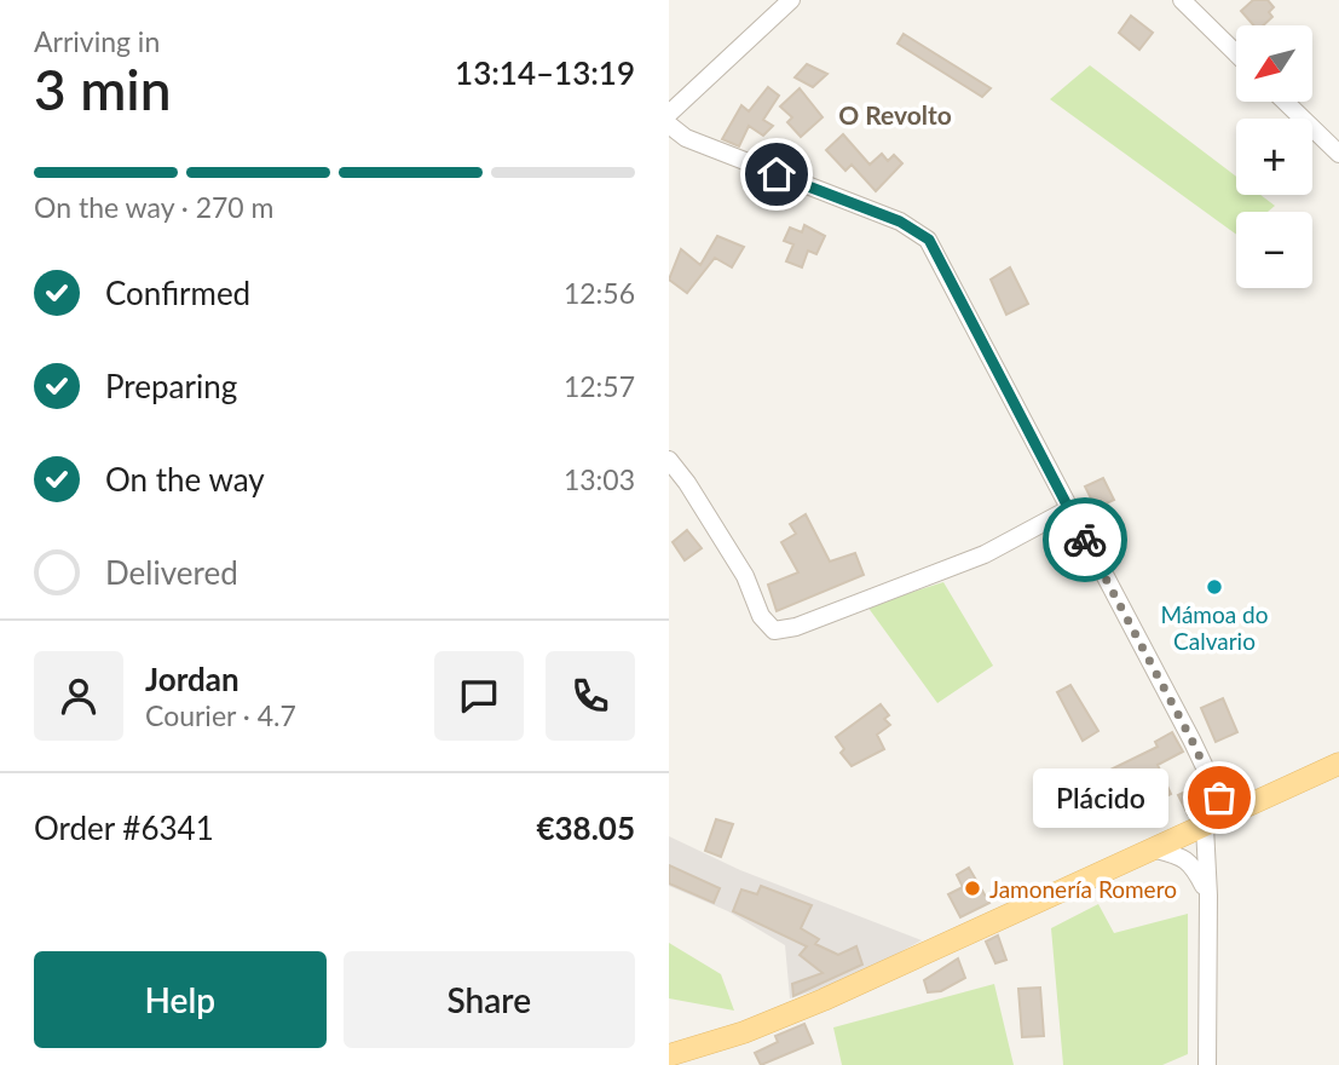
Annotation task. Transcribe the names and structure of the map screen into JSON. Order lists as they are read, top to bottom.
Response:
{
  "districts": ["O Revolto"],
  "places": ["Mámoa do Calvario", "Plácido", "Jamonería Romero"],
  "north": "bottom left",
  "page": {
    "heading": ["3 min", "Arriving in", "13:14–13:19"],
    "panel": [
      "Jordan",
      "Courier · 4.7",
      "Order #6341",
      "€38.05"
    ],
    "map_buttons": ["+", "−"],
    "bar": "On the way · 270 m",
    "list": [
      ["Confirmed", "12:56"],
      ["Preparing", "12:57"],
      ["On the way", "13:03"],
      "Delivered"
    ],
    "bubble": "Plácido",
    "buttons": ["Help", "Share"]
  }
}
